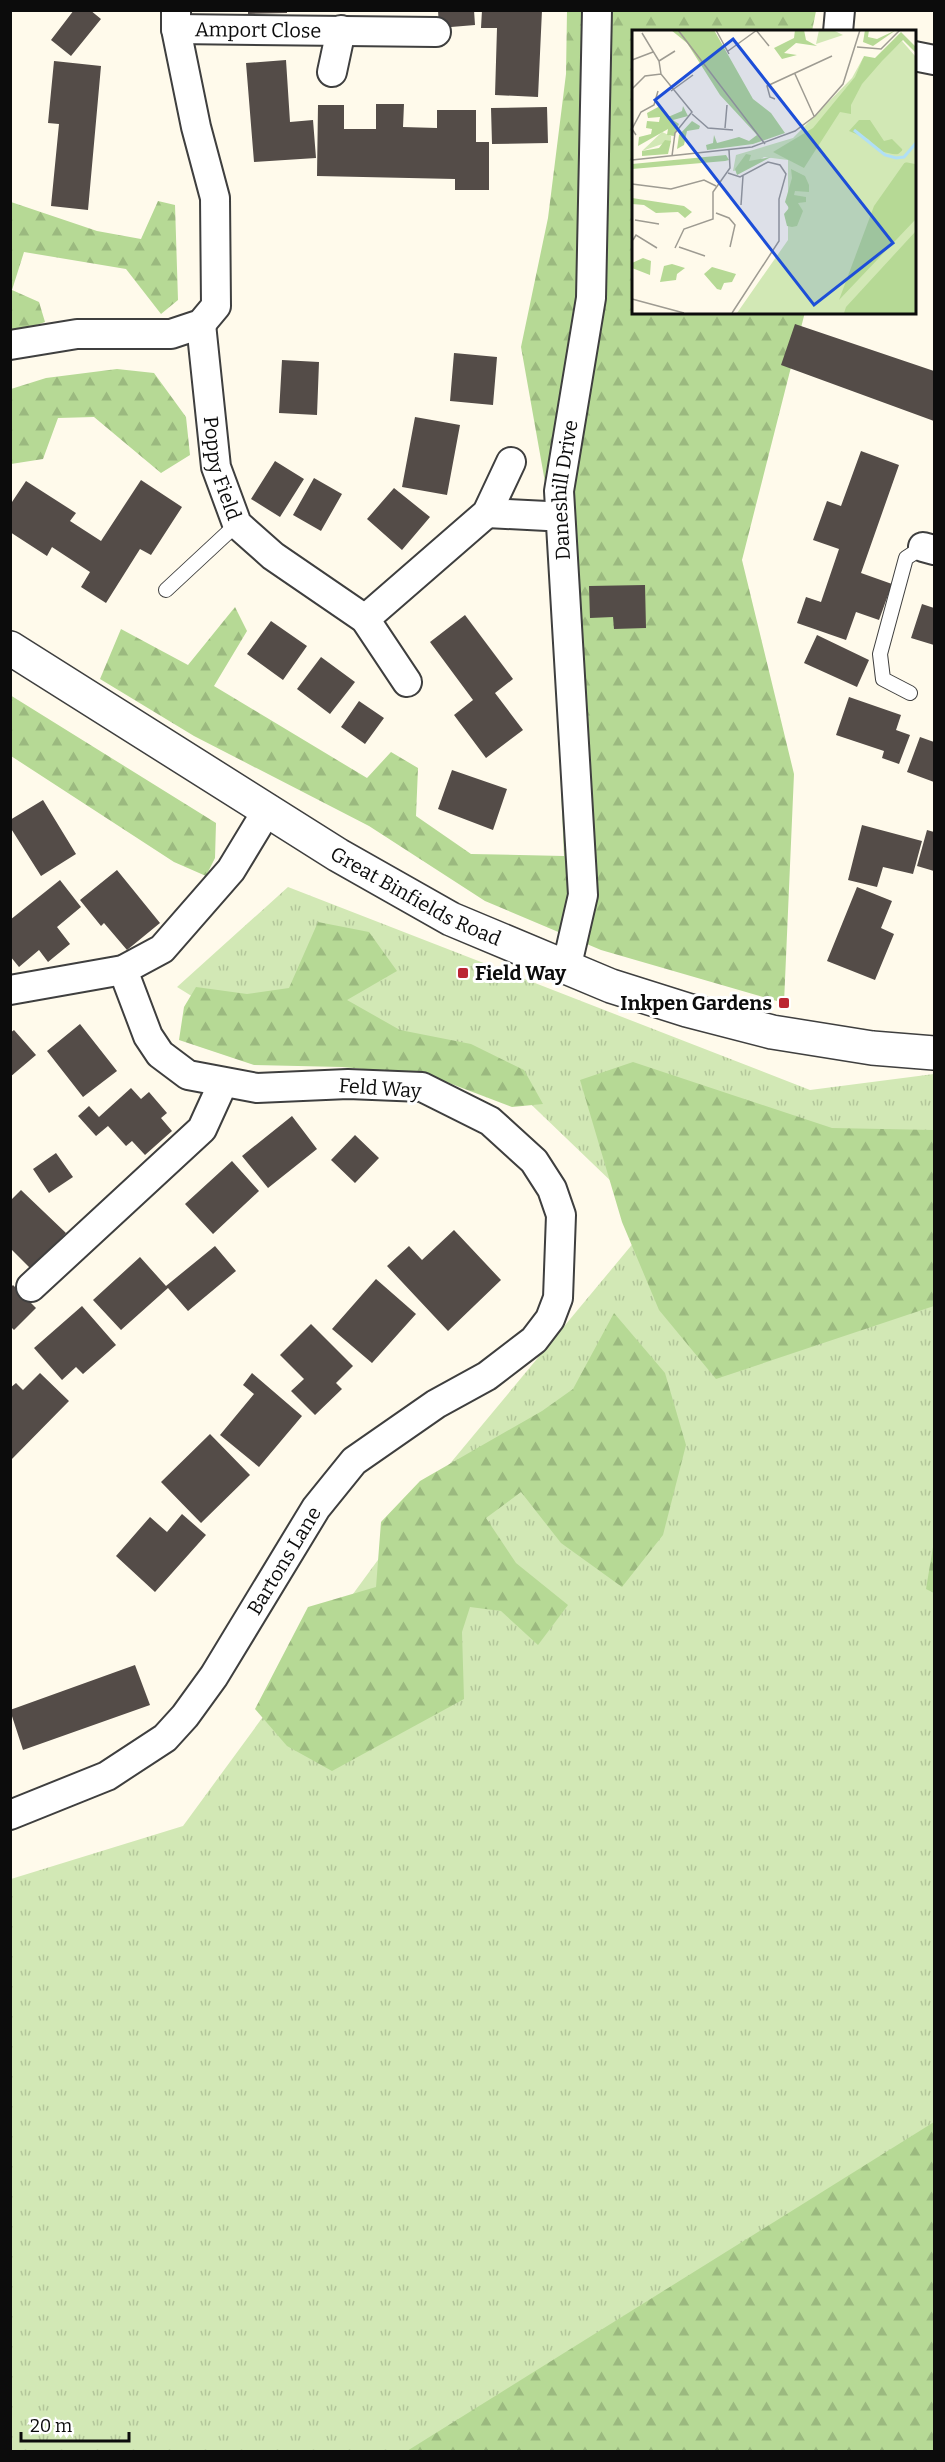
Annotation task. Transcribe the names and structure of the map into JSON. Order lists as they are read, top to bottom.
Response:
{
  "streets": {
    "street": [
      "Amport Close",
      "Poppy Field",
      "Daneshill Drive",
      "Great Binfields Road",
      "Feld Way",
      "Bartons Lane"
    ]
  },
  "crossings": [
    ["Daneshill Drive", "Great Binfields Road"],
    ["Feld Way", "Bartons Lane"]
  ],
  "places": {
    "transit": ["Field Way", "Inkpen Gardens"]
  },
  "scale_bar": "20 m"
}
